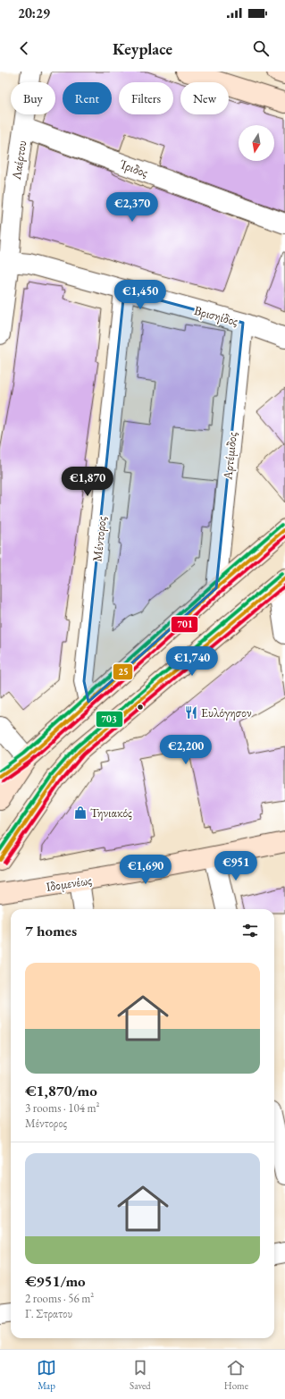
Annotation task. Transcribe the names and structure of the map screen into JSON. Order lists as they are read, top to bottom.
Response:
{
  "streets": {
    "main road": ["Ιδομενέως"],
    "street": [
      "Λαέρτου",
      "Ίριδος",
      "Βρισηίδος",
      "Αρτέμιδος",
      "Μέντορος"
    ]
  },
  "crossings": [
    ["Λαέρτου", "Ίριδος"],
    ["Λαέρτου", "Βρισηίδος"],
    ["Βρισηίδος", "Αρτέμιδος"],
    ["Βρισηίδος", "Μέντορος"]
  ],
  "places": {
    "restaurant": ["Ευλόγησον"],
    "shop": ["Τηνιακός"]
  },
  "lines": ["transit line 703", "transit line 25", "transit line 701"],
  "north": "bottom",
  "page": {
    "status": "20:29",
    "header": "Keyplace",
    "chip": [
      "Buy",
      "Rent",
      "Filters",
      "New"
    ],
    "price": [
      "€2,370",
      "€1,450",
      "€1,870",
      "€1,740",
      "€2,200",
      "€951",
      "€1,690"
    ],
    "heading": "7 homes",
    "list": [
      {
        "name": "€1,870/mo",
        "note": "3 rooms · 104 m² · Μέντορος"
      },
      {
        "name": "€951/mo",
        "note": "2 rooms · 56 m² · Γ. Στρατου"
      }
    ],
    "tabs": ["Map", "Saved", "Home"]
  }
}
